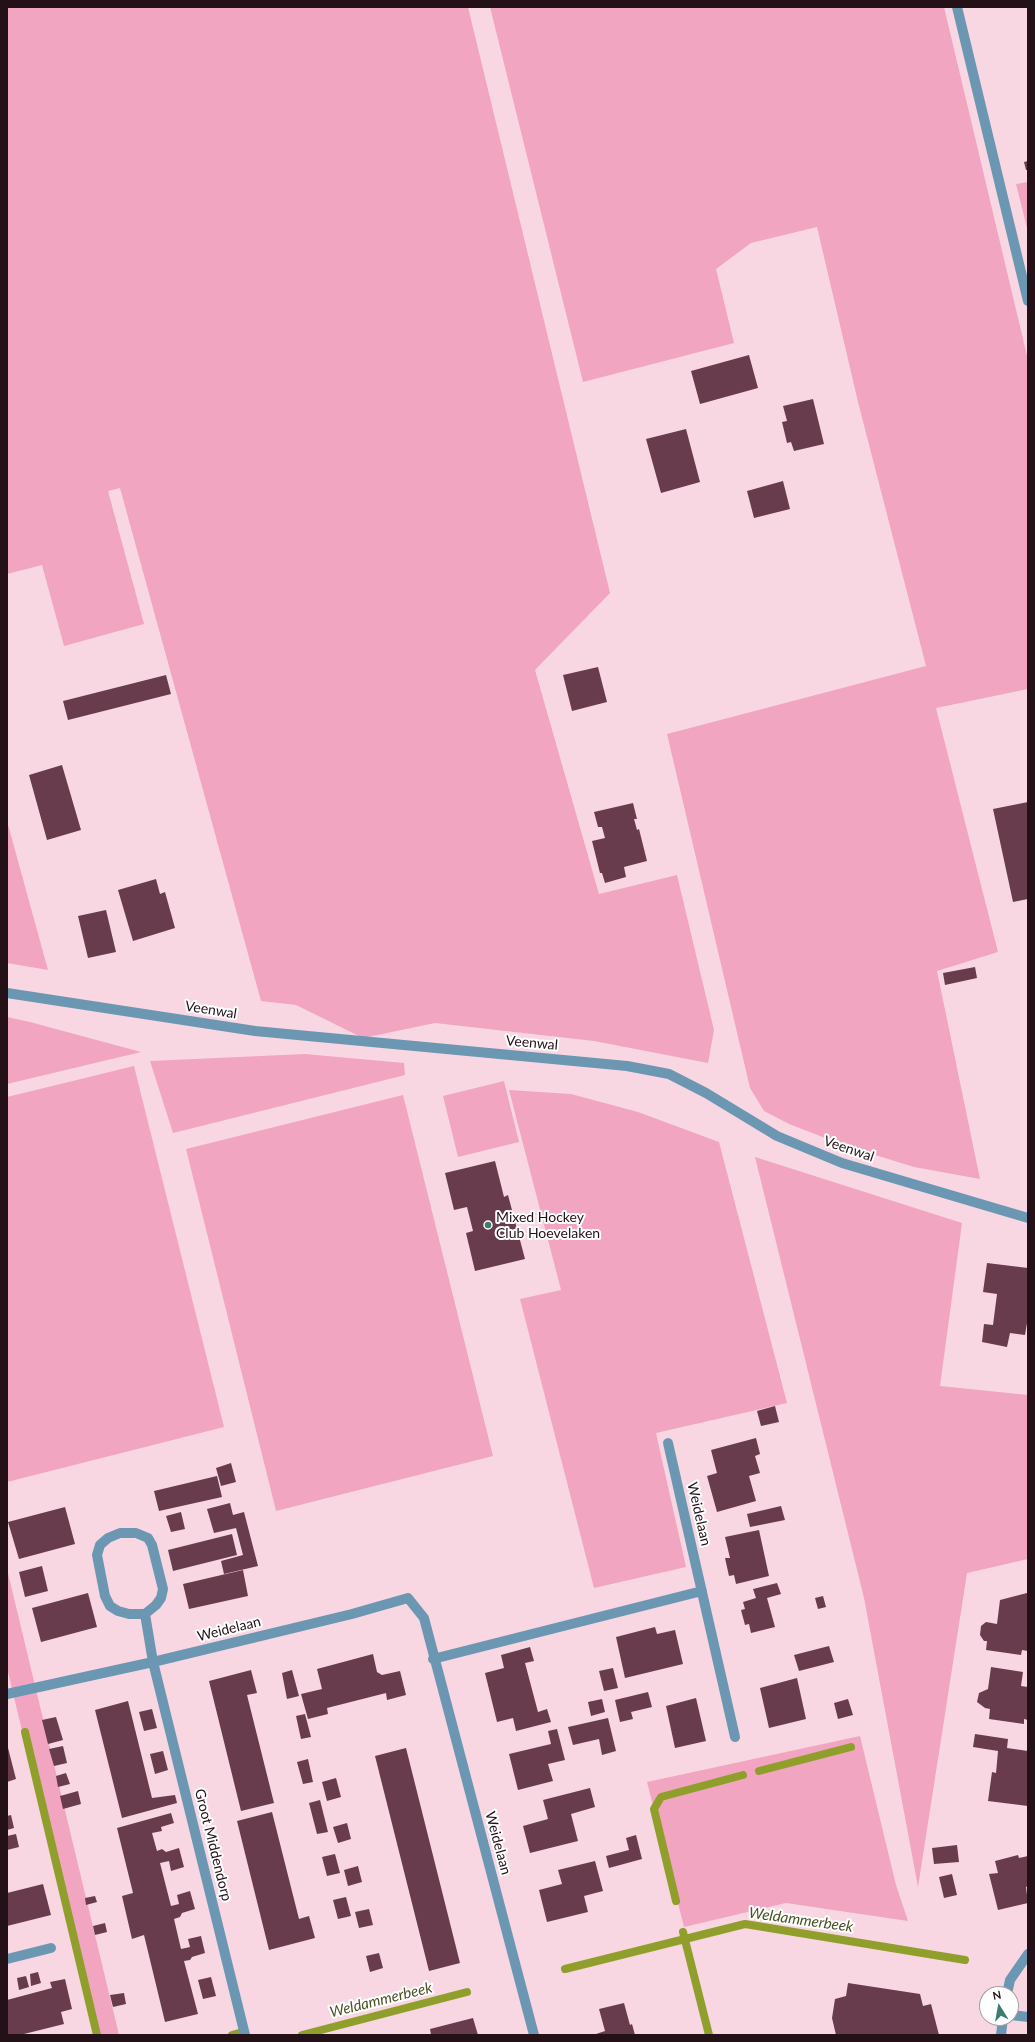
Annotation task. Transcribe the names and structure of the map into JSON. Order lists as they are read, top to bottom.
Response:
{
  "streets": {
    "street": ["Veenwal", "Weidelaan", "Groot Middendorp"]
  },
  "crossings": [
    ["Weidelaan", "Groot Middendorp"]
  ],
  "water": ["Weldammerbeek"],
  "places": ["Mixed Hockey Club Hoevelaken"],
  "north": "top"
}
